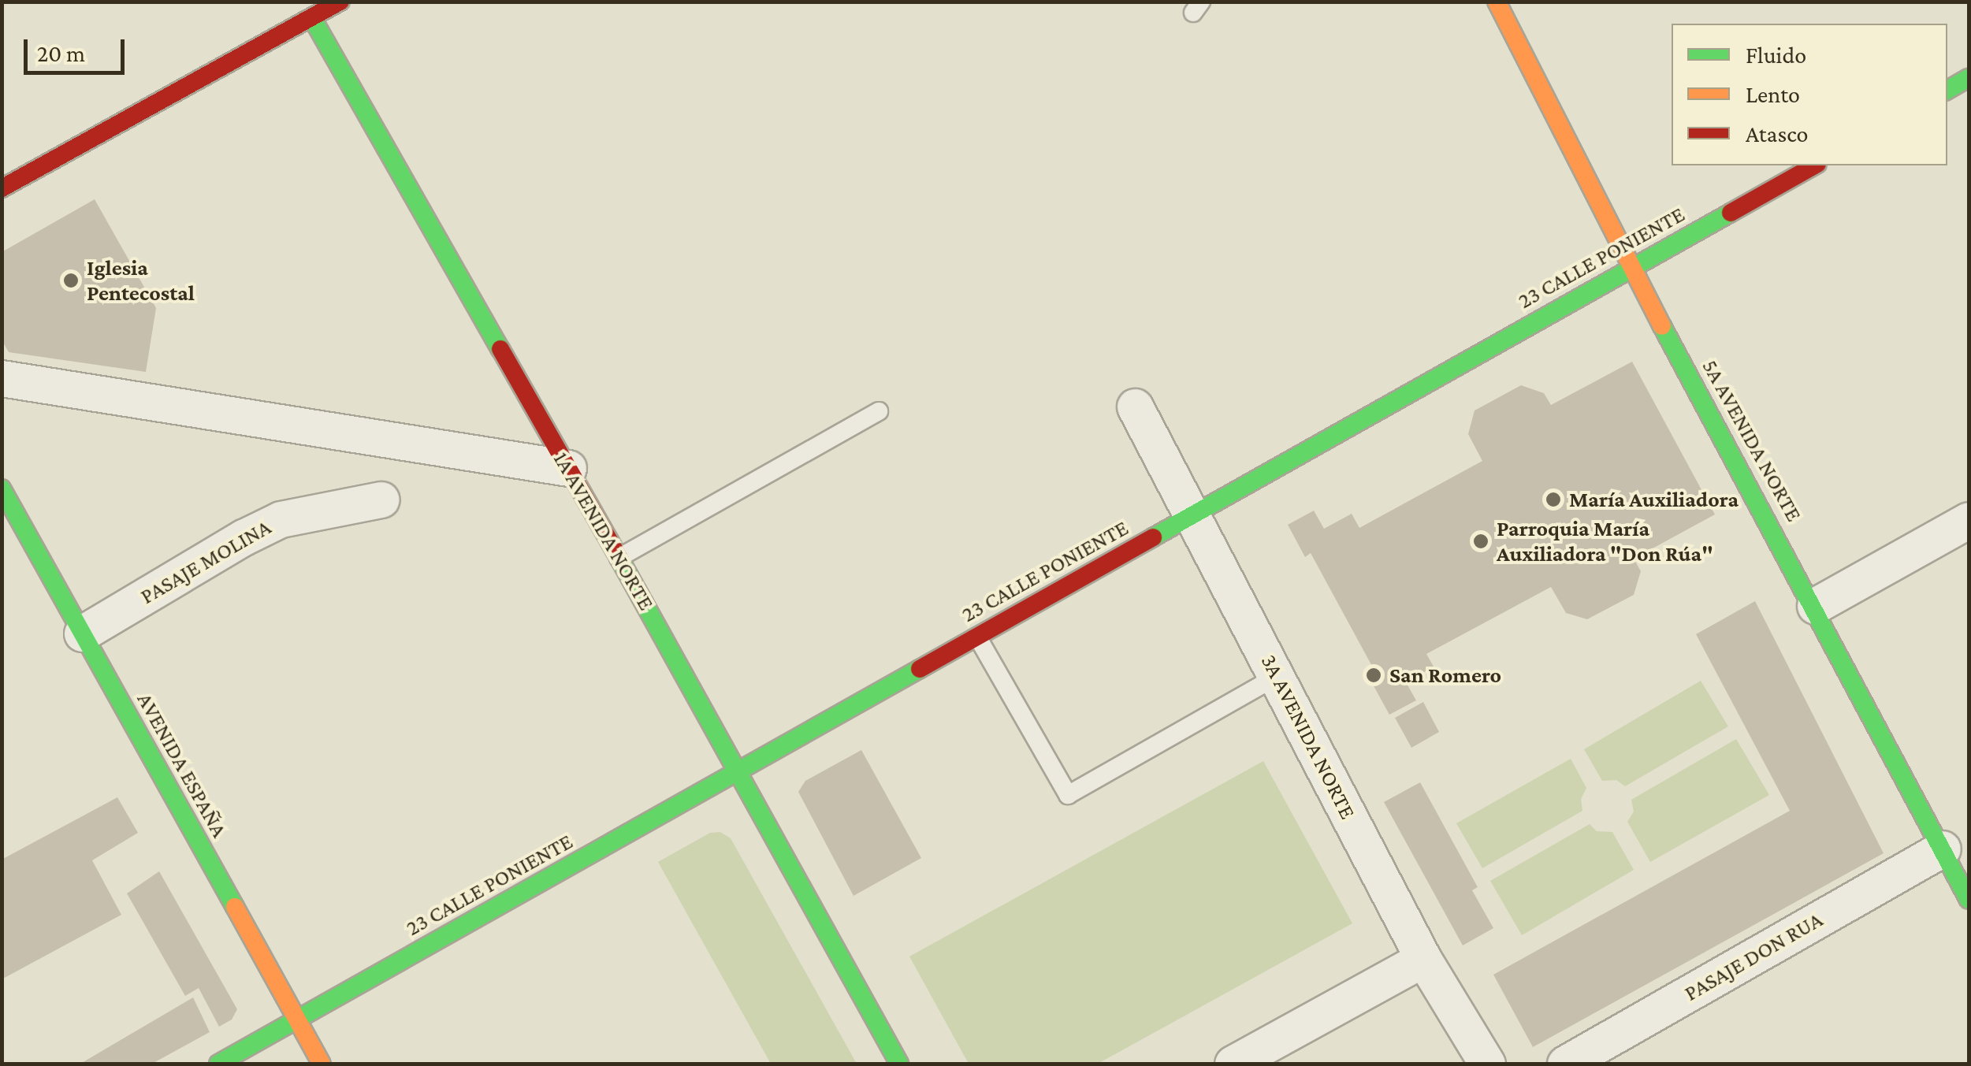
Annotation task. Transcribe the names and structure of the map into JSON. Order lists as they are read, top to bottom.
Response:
{
  "streets": {
    "street": [
      "23 CALLE PONIENTE",
      "5A AVENIDA NORTE",
      "1A AVENIDA NORTE",
      "PASAJE MOLINA",
      "3A AVENIDA NORTE",
      "AVENIDA ESPAÑA",
      "PASAJE DON RUA"
    ]
  },
  "crossings": [
    ["23 CALLE PONIENTE", "5A AVENIDA NORTE"],
    ["23 CALLE PONIENTE", "1A AVENIDA NORTE"],
    ["23 CALLE PONIENTE", "3A AVENIDA NORTE"],
    ["23 CALLE PONIENTE", "AVENIDA ESPAÑA"],
    ["5A AVENIDA NORTE", "PASAJE DON RUA"],
    ["PASAJE MOLINA", "AVENIDA ESPAÑA"]
  ],
  "places": [
    "Iglesia Pentecostal",
    "María Auxiliadora",
    "Parroquia María Auxiliadora \"Don Rúa\"",
    "San Romero"
  ],
  "legend": ["Fluido", "Lento", "Atasco"],
  "scale_bar": "20 m"
}
